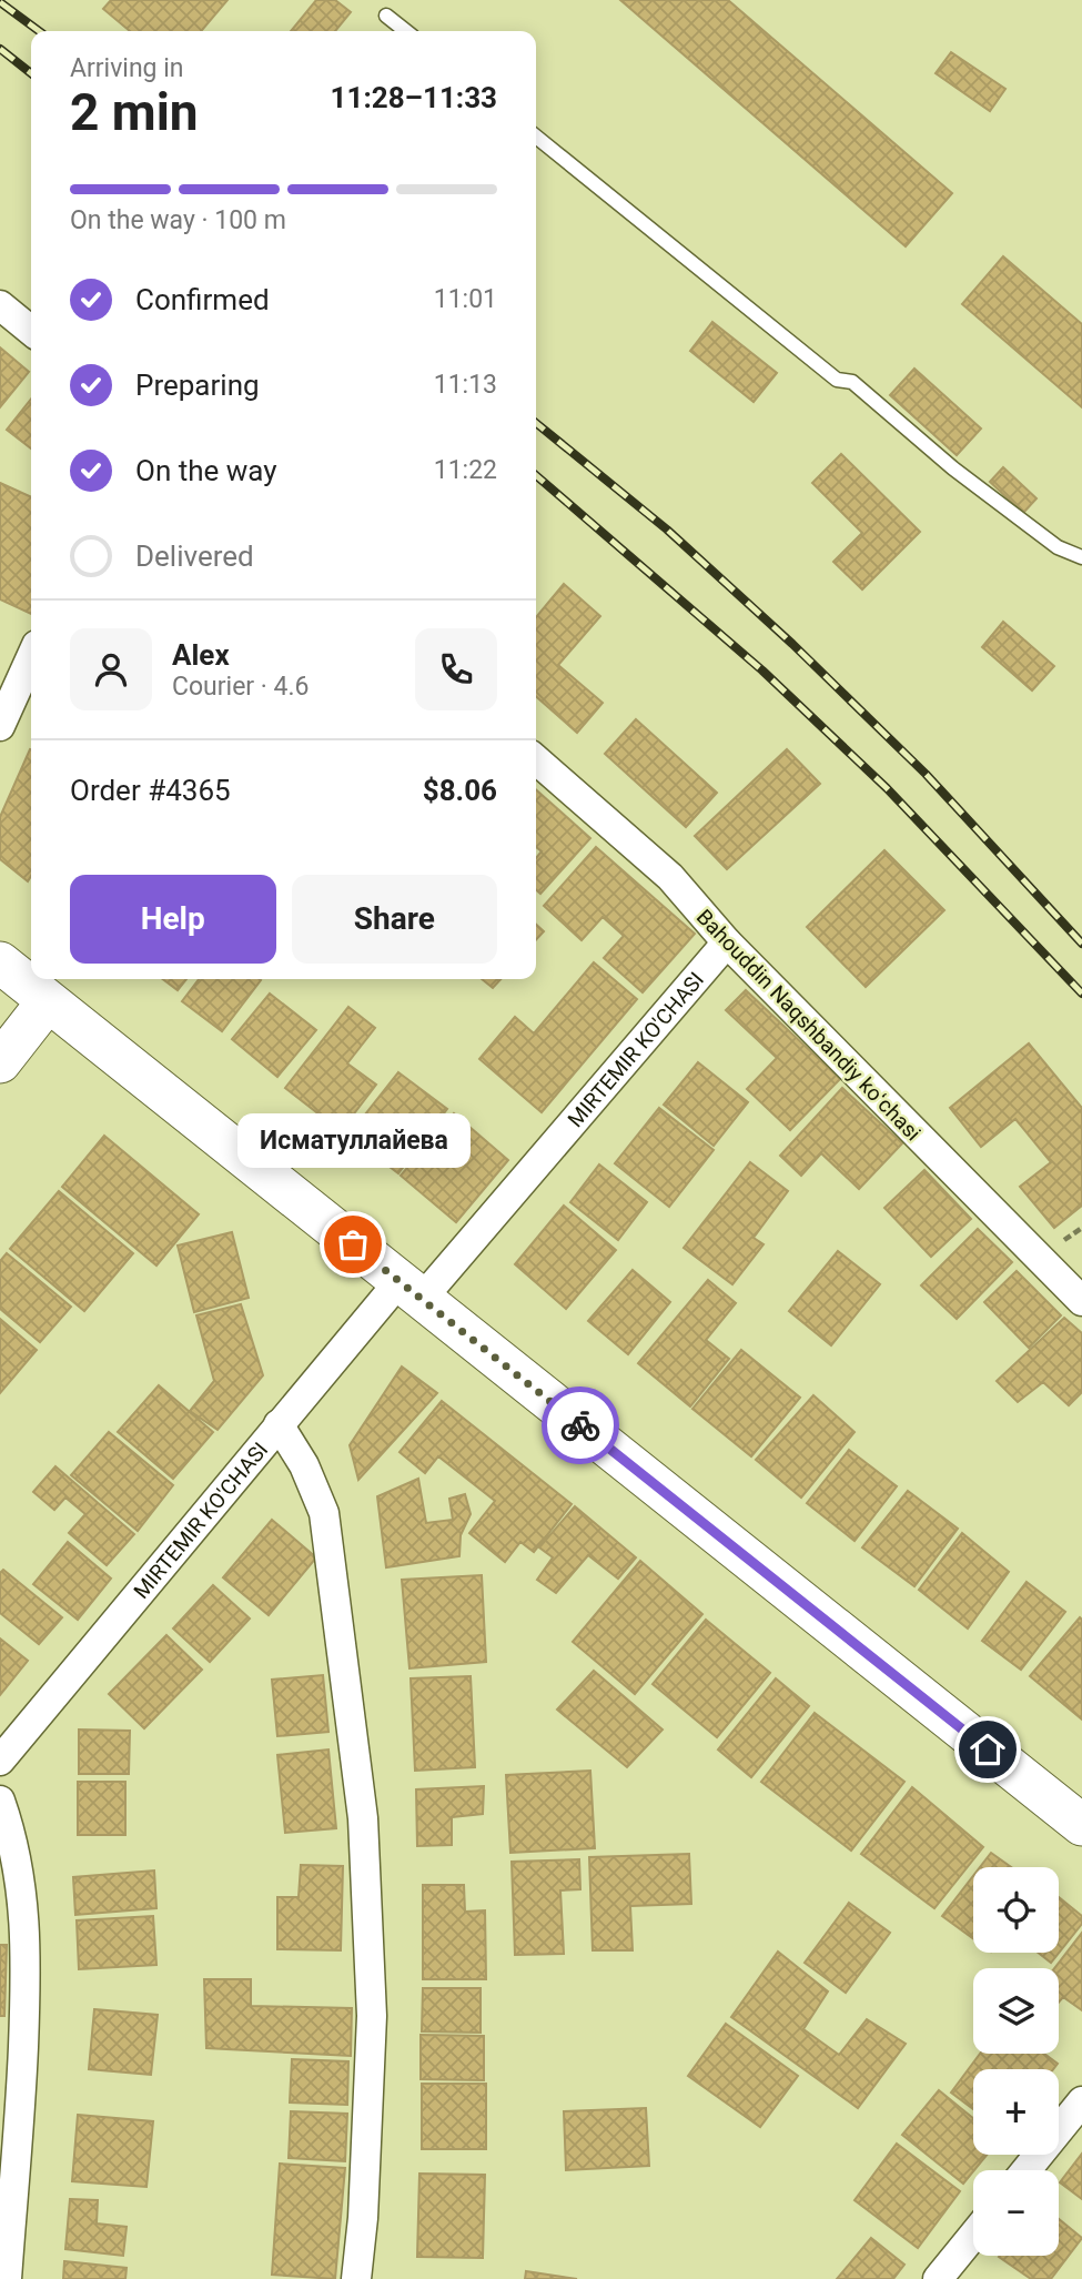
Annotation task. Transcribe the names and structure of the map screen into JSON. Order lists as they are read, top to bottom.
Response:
{
  "streets": {
    "street": ["Bahouddin Naqshbandiy koʻchasi", "MIRTEMIR KO'CHASI"]
  },
  "crossings": [
    ["Bahouddin Naqshbandiy koʻchasi", "MIRTEMIR KO'CHASI"]
  ],
  "places": ["Исматуллайева"],
  "page": {
    "heading": ["2 min", "Arriving in", "11:28–11:33"],
    "panel": [
      "Alex",
      "Courier · 4.6",
      "Order #4365",
      "$8.06"
    ],
    "bar": "On the way · 100 m",
    "list": [
      ["Confirmed", "11:01"],
      ["Preparing", "11:13"],
      ["On the way", "11:22"],
      "Delivered"
    ],
    "buttons": ["Help", "Share"],
    "bubble": "Исматуллайева",
    "map_buttons": ["+", "−"]
  }
}
